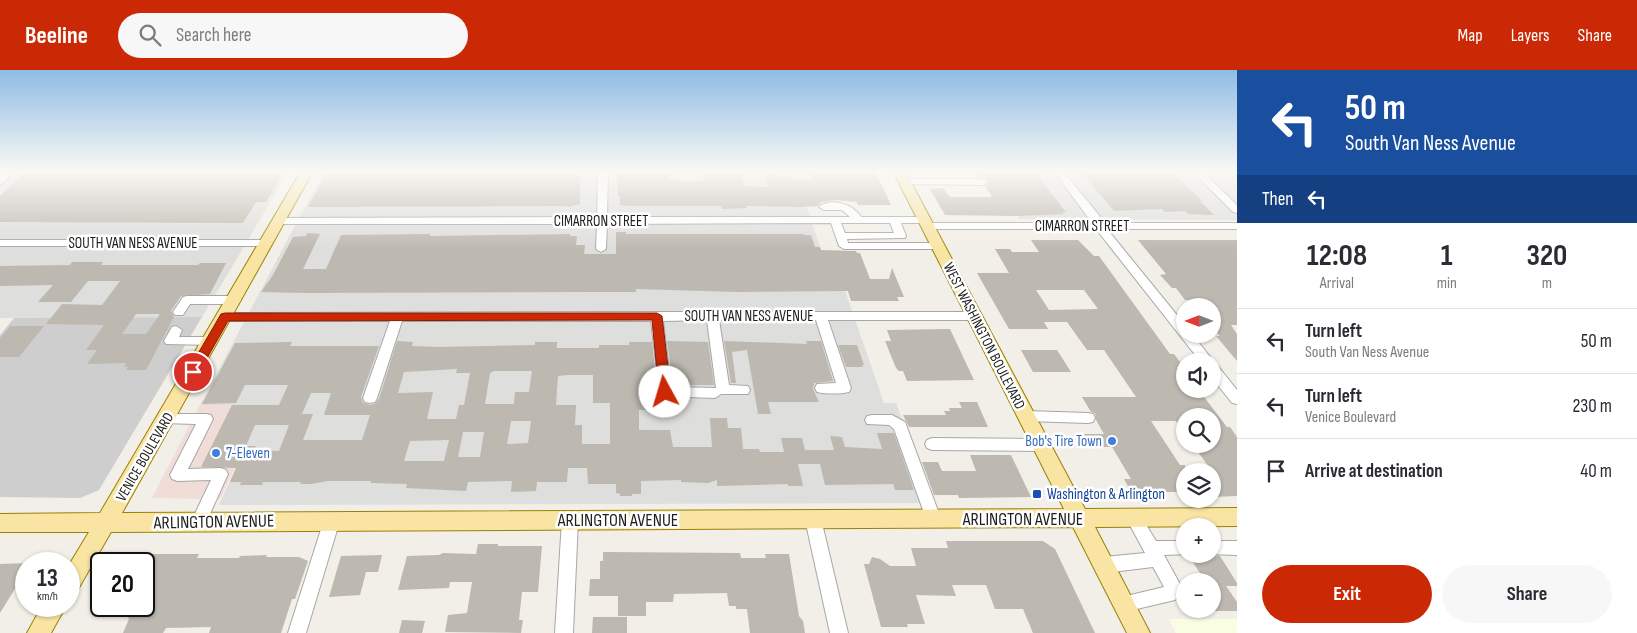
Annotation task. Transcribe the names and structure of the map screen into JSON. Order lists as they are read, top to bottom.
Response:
{
  "streets": {
    "main road": ["WEST WASHINGTON BOULEVARD", "VENICE BOULEVARD", "ARLINGTON AVENUE"],
    "street": ["CIMARRON STREET", "SOUTH VAN NESS AVENUE"]
  },
  "crossings": [
    ["CIMARRON STREET", "WEST WASHINGTON BOULEVARD"],
    ["CIMARRON STREET", "VENICE BOULEVARD"],
    ["SOUTH VAN NESS AVENUE", "WEST WASHINGTON BOULEVARD"],
    ["SOUTH VAN NESS AVENUE", "VENICE BOULEVARD"],
    ["WEST WASHINGTON BOULEVARD", "ARLINGTON AVENUE"],
    ["VENICE BOULEVARD", "ARLINGTON AVENUE"]
  ],
  "places": {
    "other": ["Bob's Tire Town", "7-Eleven"],
    "transit": ["Washington & Arlington"]
  },
  "north": "left",
  "page": {
    "header": "Beeline",
    "search": "Search here",
    "nav": ["Map", "Layers", "Share"],
    "turn": ["50 m", "South Van Ness Avenue"],
    "then": "Then",
    "eta": [
      "12:08",
      "Arrival",
      "1",
      "min",
      "320",
      "m"
    ],
    "map_buttons": ["+", "−"],
    "list": [
      {
        "name": "Turn left",
        "note": "South Van Ness Avenue",
        "value": "50 m"
      },
      {
        "name": "Turn left",
        "note": "Venice Boulevard",
        "value": "230 m"
      },
      {
        "name": "Arrive at destination",
        "value": "40 m"
      }
    ],
    "speed": "13 km/h",
    "limit": "20",
    "buttons": ["Exit", "Share"]
  }
}
